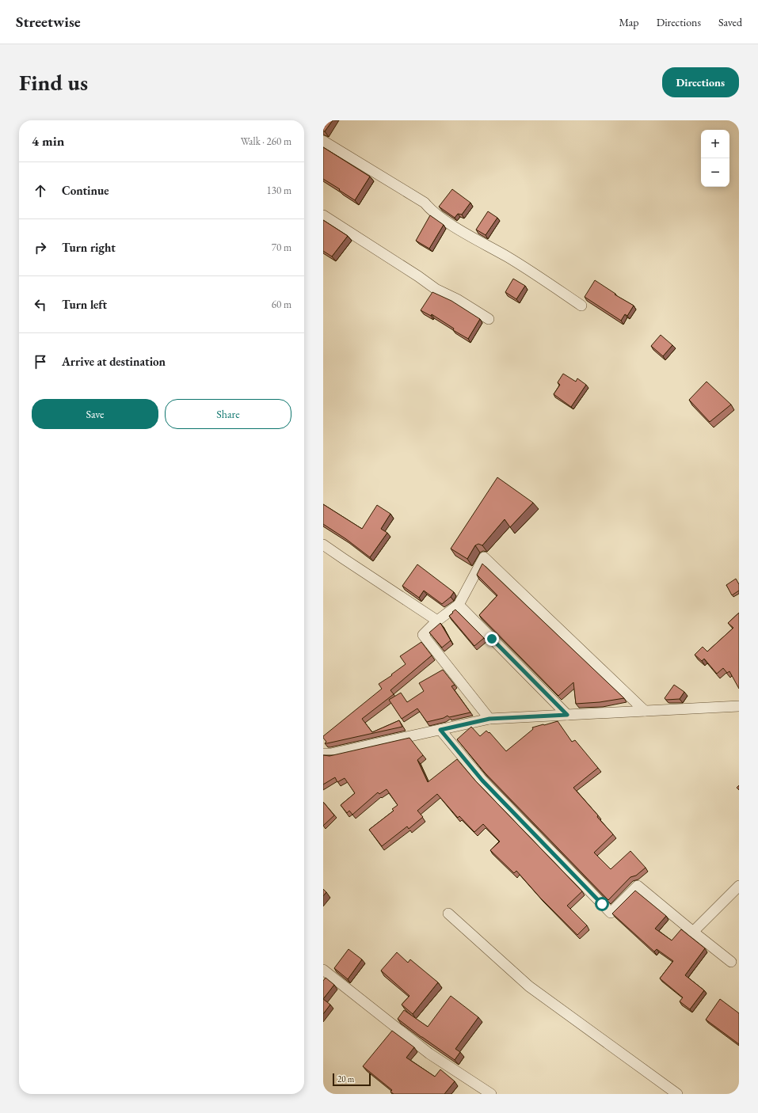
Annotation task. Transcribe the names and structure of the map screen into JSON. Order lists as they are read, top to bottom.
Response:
{
  "scale_bar": "20 m",
  "page": {
    "header": "Streetwise",
    "nav": ["Map", "Directions", "Saved"],
    "buttons": [
      "Directions",
      ["Save", "Share"]
    ],
    "title": "Find us",
    "heading": ["4 min", "Walk · 260 m"],
    "map_buttons": ["+", "−"],
    "list": [
      ["Continue", "130 m"],
      ["Turn right", "70 m"],
      ["Turn left", "60 m"],
      "Arrive at destination"
    ],
    "scale": "20 m"
  }
}
